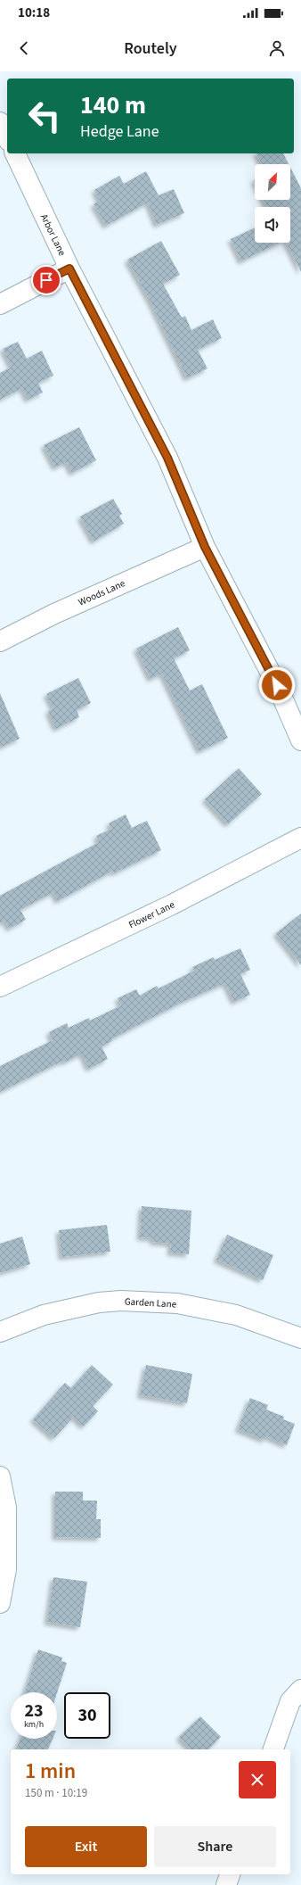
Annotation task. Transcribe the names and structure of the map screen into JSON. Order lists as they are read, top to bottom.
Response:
{
  "streets": {
    "street": [
      "Arbor Lane",
      "Woods Lane",
      "Flower Lane",
      "Garden Lane"
    ]
  },
  "crossings": [
    ["Arbor Lane", "Woods Lane"]
  ],
  "north": "top right",
  "page": {
    "status": "10:18",
    "header": "Routely",
    "turn": ["140 m", "Hedge Lane"],
    "speed": "23 km/h",
    "limit": "30",
    "heading": ["1 min", "150 m · 10:19"],
    "buttons": ["Exit", "Share"]
  }
}
